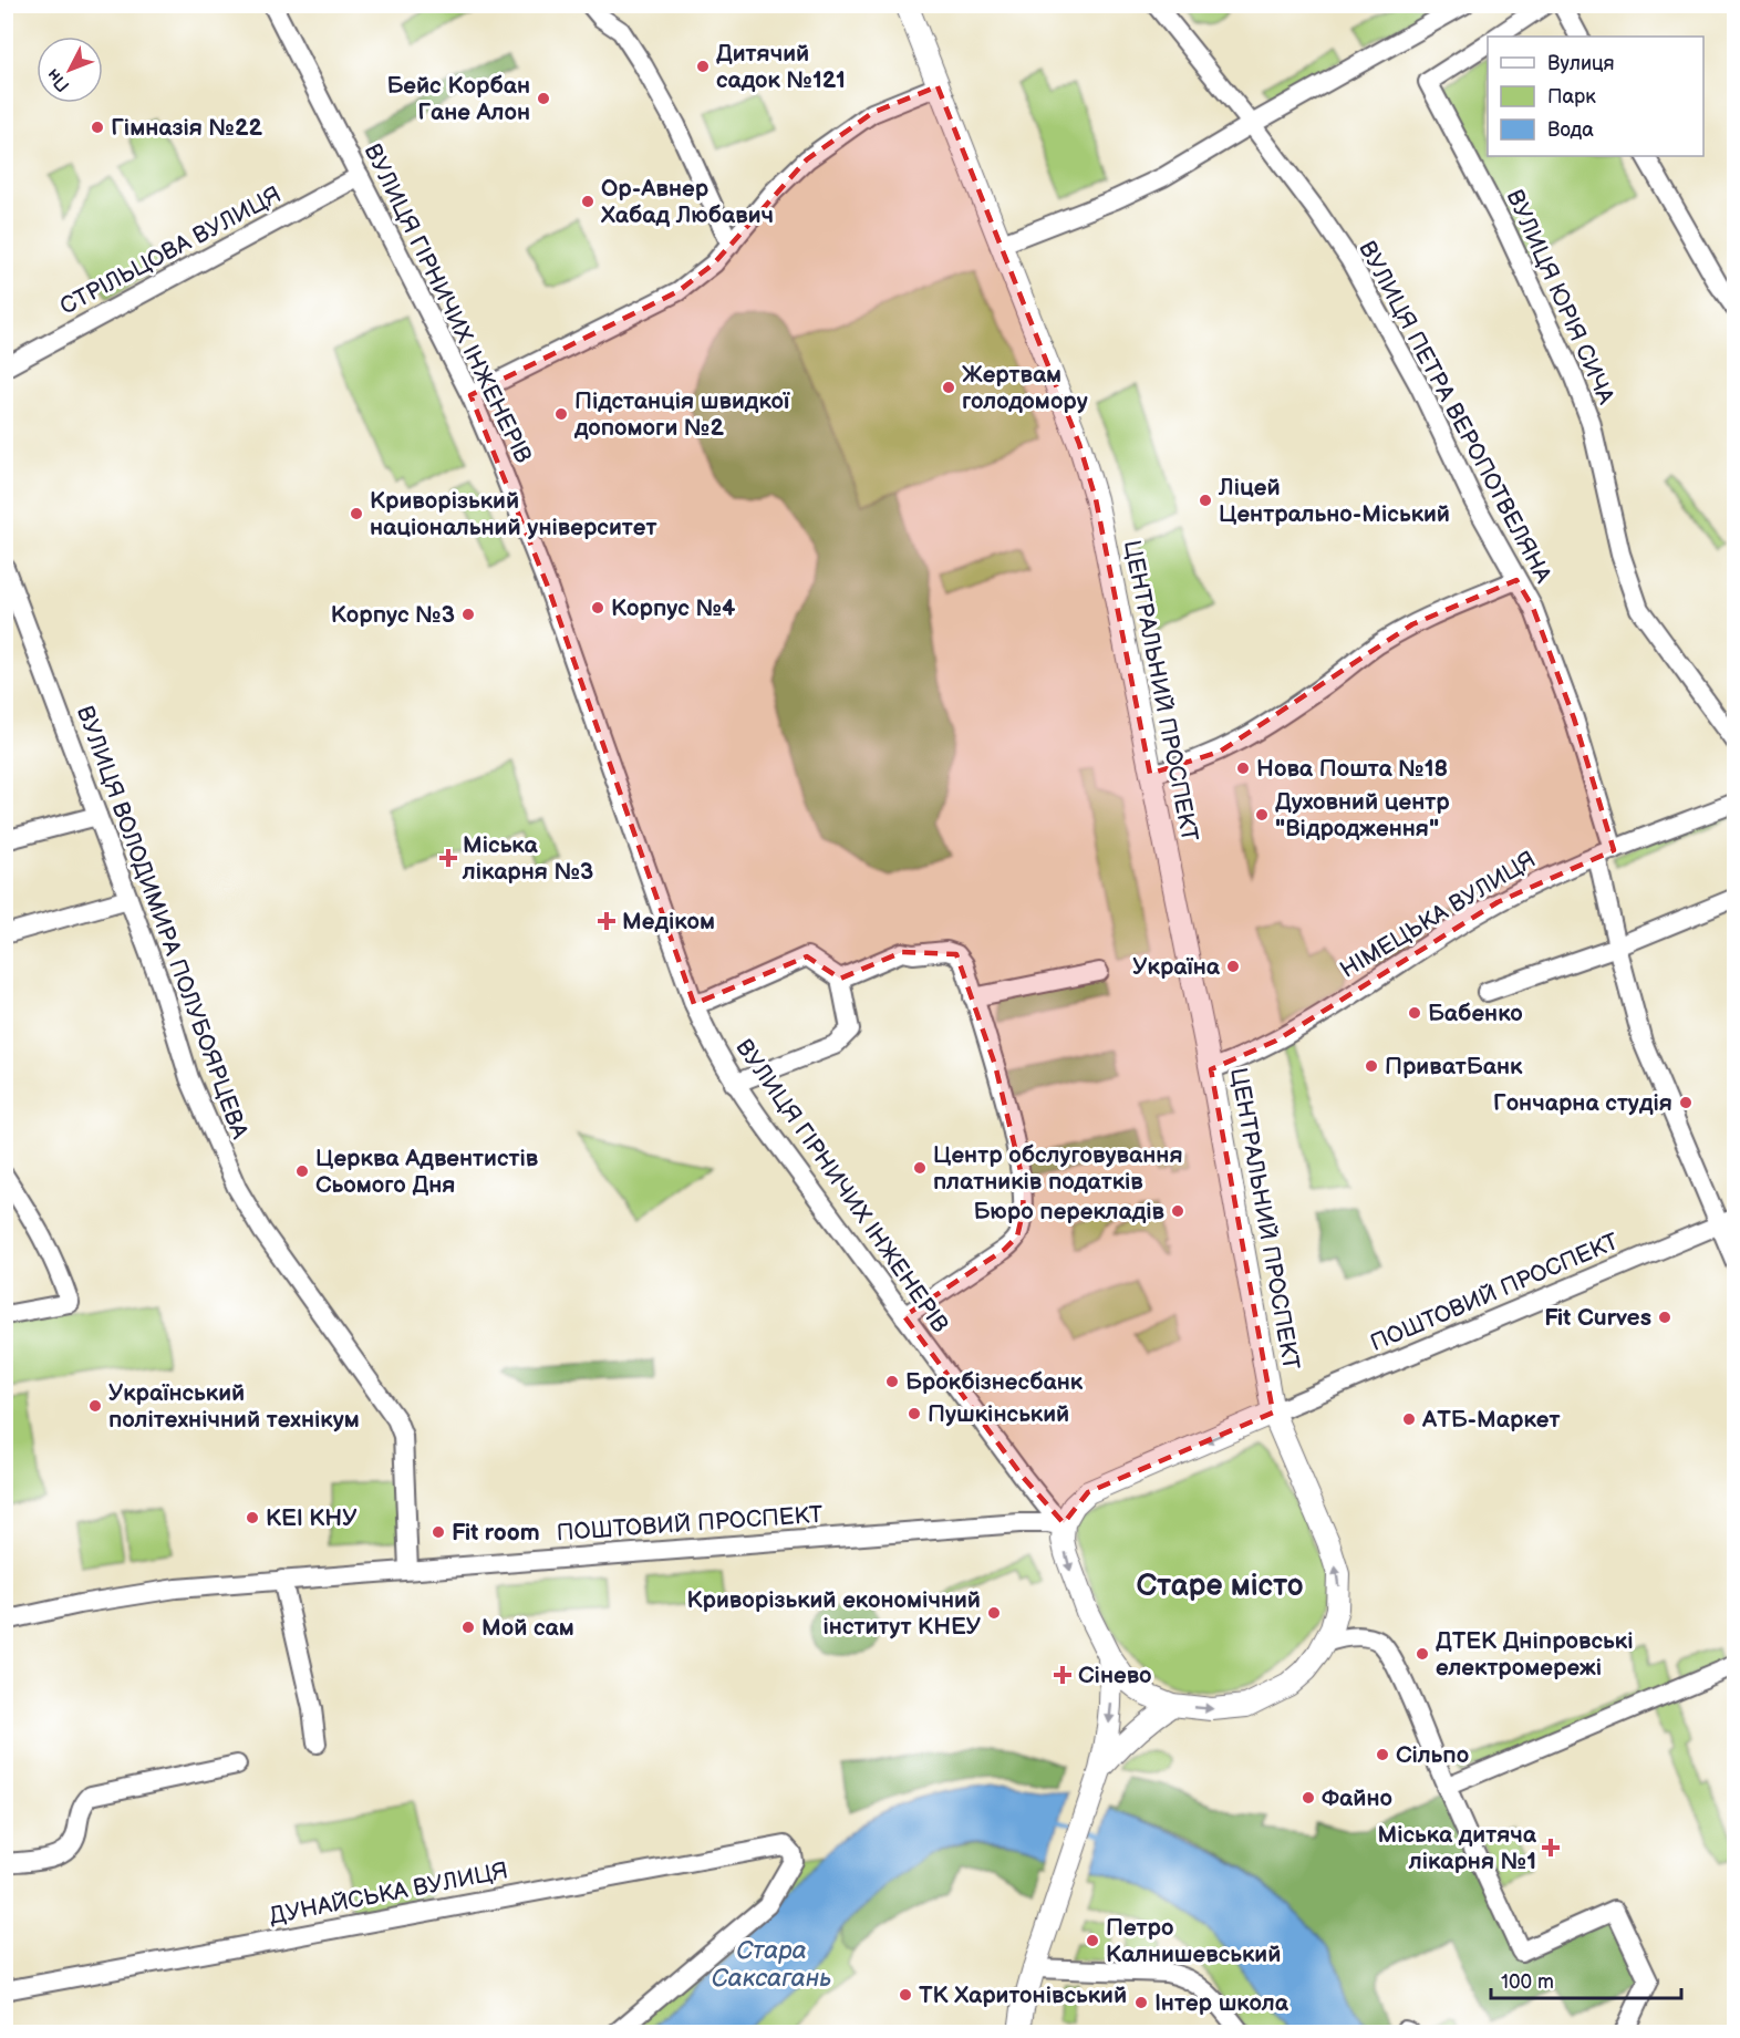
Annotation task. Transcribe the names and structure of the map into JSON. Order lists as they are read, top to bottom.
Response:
{
  "streets": {
    "main road": ["ЦЕНТРАЛЬНИЙ ПРОСПЕКТ"],
    "street": [
      "СТРІЛЬЦОВА ВУЛИЦЯ",
      "ВУЛИЦЯ ЮРІЯ СИЧА",
      "ВУЛИЦЯ ГІРНИЧИХ ІНЖЕНЕРІВ",
      "ВУЛИЦЯ ПЕТРА ВЕРОПОТВЕЛЯНА",
      "НІМЕЦЬКА ВУЛИЦЯ",
      "ВУЛИЦЯ ВОЛОДИМИРА ПОЛУБОЯРЦЕВА",
      "ПОШТОВИЙ ПРОСПЕКТ",
      "ДУНАЙСЬКА ВУЛИЦЯ"
    ]
  },
  "crossings": [
    ["СТРІЛЬЦОВА ВУЛИЦЯ", "ВУЛИЦЯ ГІРНИЧИХ ІНЖЕНЕРІВ"],
    ["ВУЛИЦЯ ГІРНИЧИХ ІНЖЕНЕРІВ", "ПОШТОВИЙ ПРОСПЕКТ"],
    ["ВУЛИЦЯ ПЕТРА ВЕРОПОТВЕЛЯНА", "НІМЕЦЬКА ВУЛИЦЯ"],
    ["ВУЛИЦЯ ПЕТРА ВЕРОПОТВЕЛЯНА", "ПОШТОВИЙ ПРОСПЕКТ"],
    ["ЦЕНТРАЛЬНИЙ ПРОСПЕКТ", "НІМЕЦЬКА ВУЛИЦЯ"],
    ["ЦЕНТРАЛЬНИЙ ПРОСПЕКТ", "ПОШТОВИЙ ПРОСПЕКТ"],
    ["ВУЛИЦЯ ВОЛОДИМИРА ПОЛУБОЯРЦЕВА", "ПОШТОВИЙ ПРОСПЕКТ"]
  ],
  "districts": ["Старе місто"],
  "water": ["Стара Саксагань"],
  "places": {
    "other": [
      "Дитячий садок №121",
      "Бейс Корбан Гане Алон",
      "Гімназія №22",
      "Ор-Авнер Хабад Любавич",
      "Жертвам голодомору",
      "Підстанція швидкої допомоги №2",
      "Ліцей Центрально-Міський",
      "Криворізький національний університет",
      "Корпус №4",
      "Корпус №3",
      "Нова Пошта №18",
      "Духовний центр \"Відродження\"",
      "Україна",
      "Бабенко",
      "ПриватБанк",
      "Гончарна студія",
      "Центр обслуговування платників податків",
      "Церква Адвентистів Сьомого Дня",
      "Бюро перекладів",
      "Fit Curves",
      "Брокбізнесбанк",
      "Український політехнічний технікум",
      "Пушкінський",
      "АТБ-Маркет",
      "КЕІ КНУ",
      "Fit room",
      "Криворізький економічний інститут КНЕУ",
      "Мой сам",
      "ДТЕК Дніпровські електромережі",
      "Сільпо",
      "Файно",
      "Петро Калнишевський",
      "ТК Харитонівський",
      "Інтер школа"
    ],
    "health": [
      "Міська лікарня №3",
      "Медіком",
      "Сінево",
      "Міська дитяча лікарня №1"
    ]
  },
  "legend": ["Вулиця", "Парк", "Вода"],
  "scale_bar": "100 m",
  "north": "bottom left"
}
